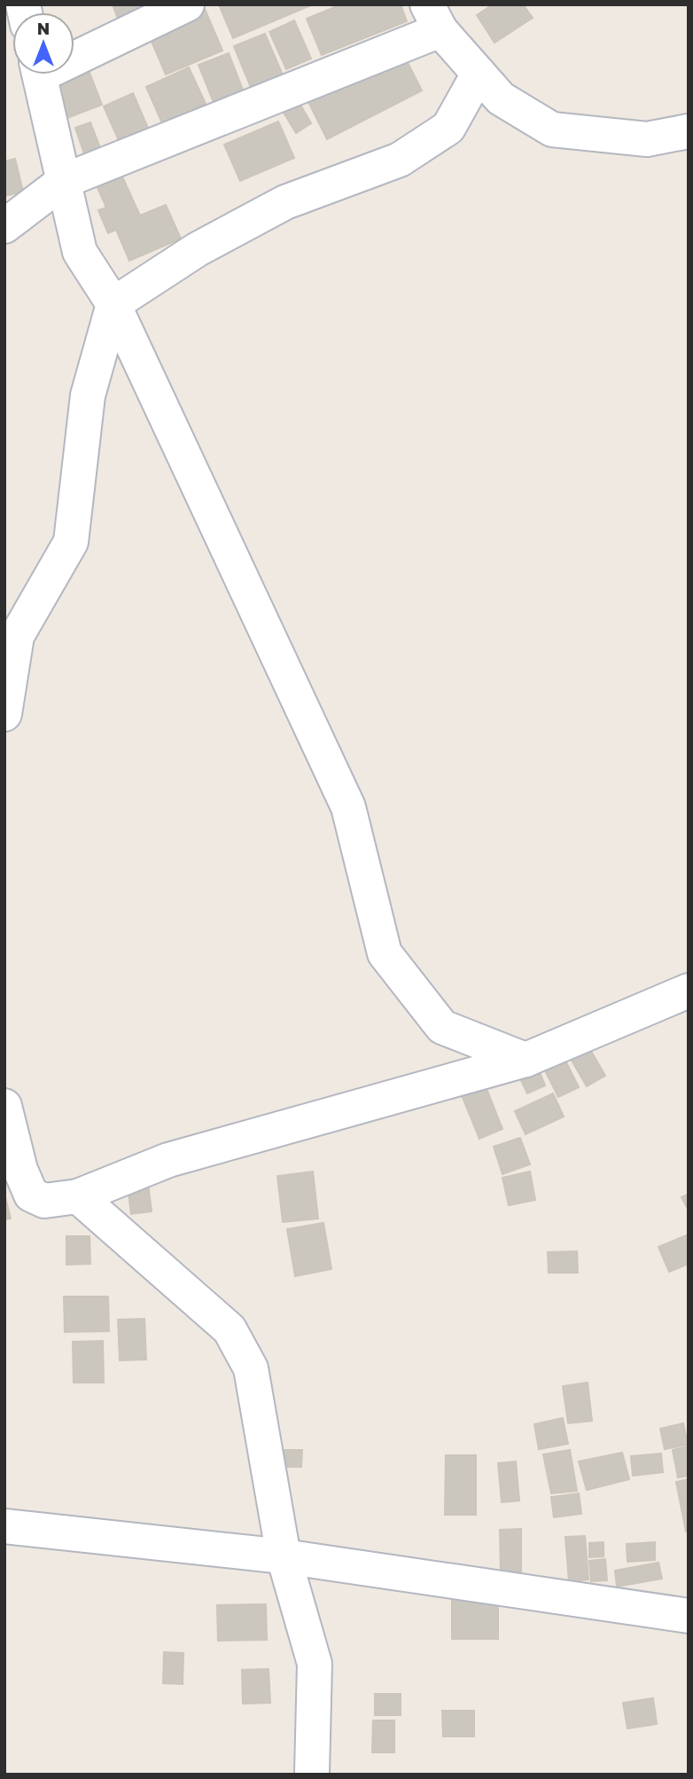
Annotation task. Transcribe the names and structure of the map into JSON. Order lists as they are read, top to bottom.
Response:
{
  "north": "top"
}
